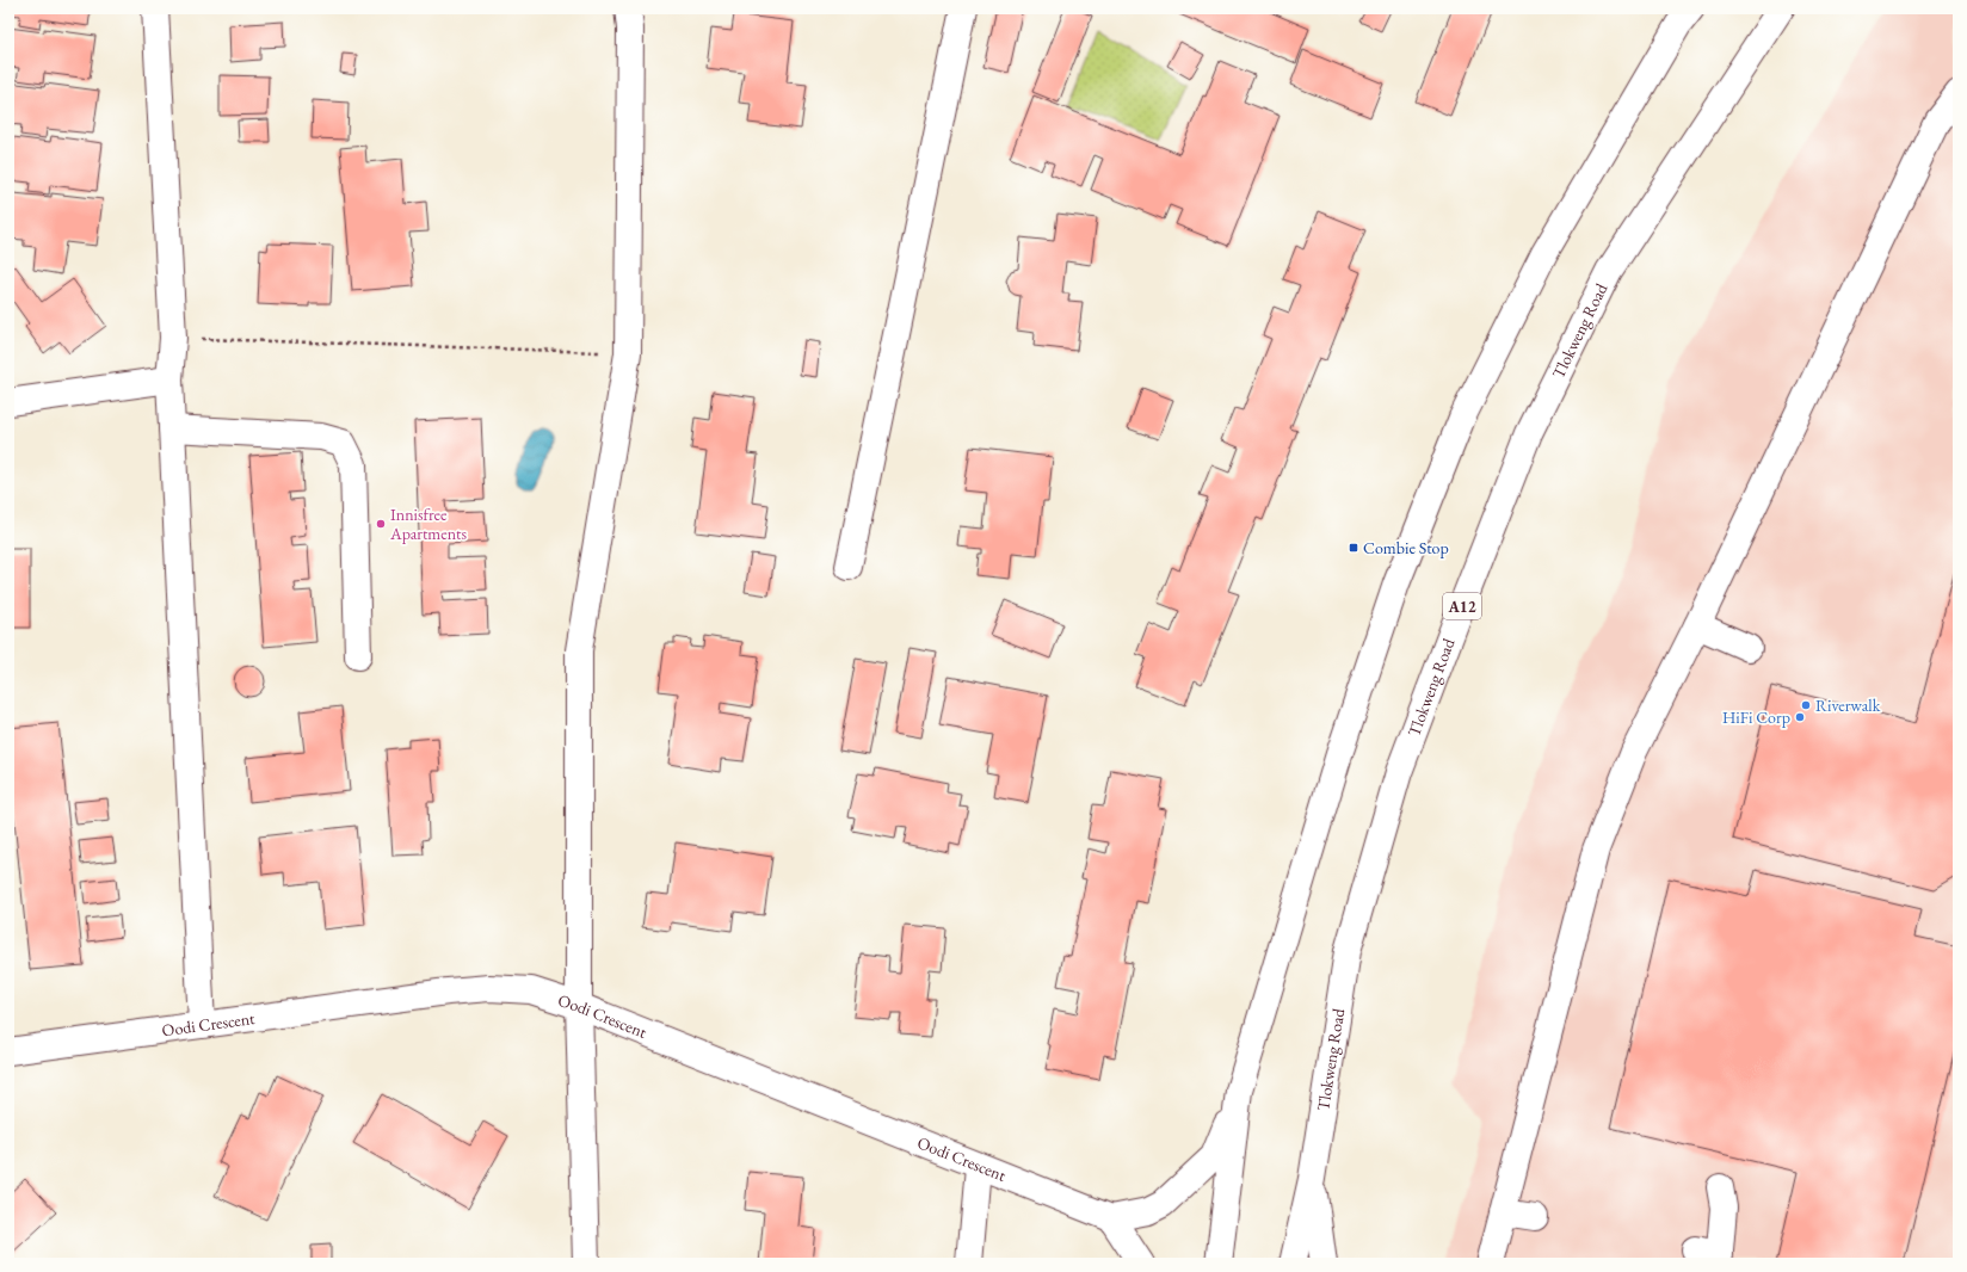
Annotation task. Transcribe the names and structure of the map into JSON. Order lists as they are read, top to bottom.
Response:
{
  "streets": {
    "street": ["Tlokweng Road", "A12", "Oodi Crescent"]
  },
  "places": {
    "other": ["Innisfree Apartments", "Riverwalk", "HiFi Corp"],
    "transit": ["Combie Stop"]
  }
}
